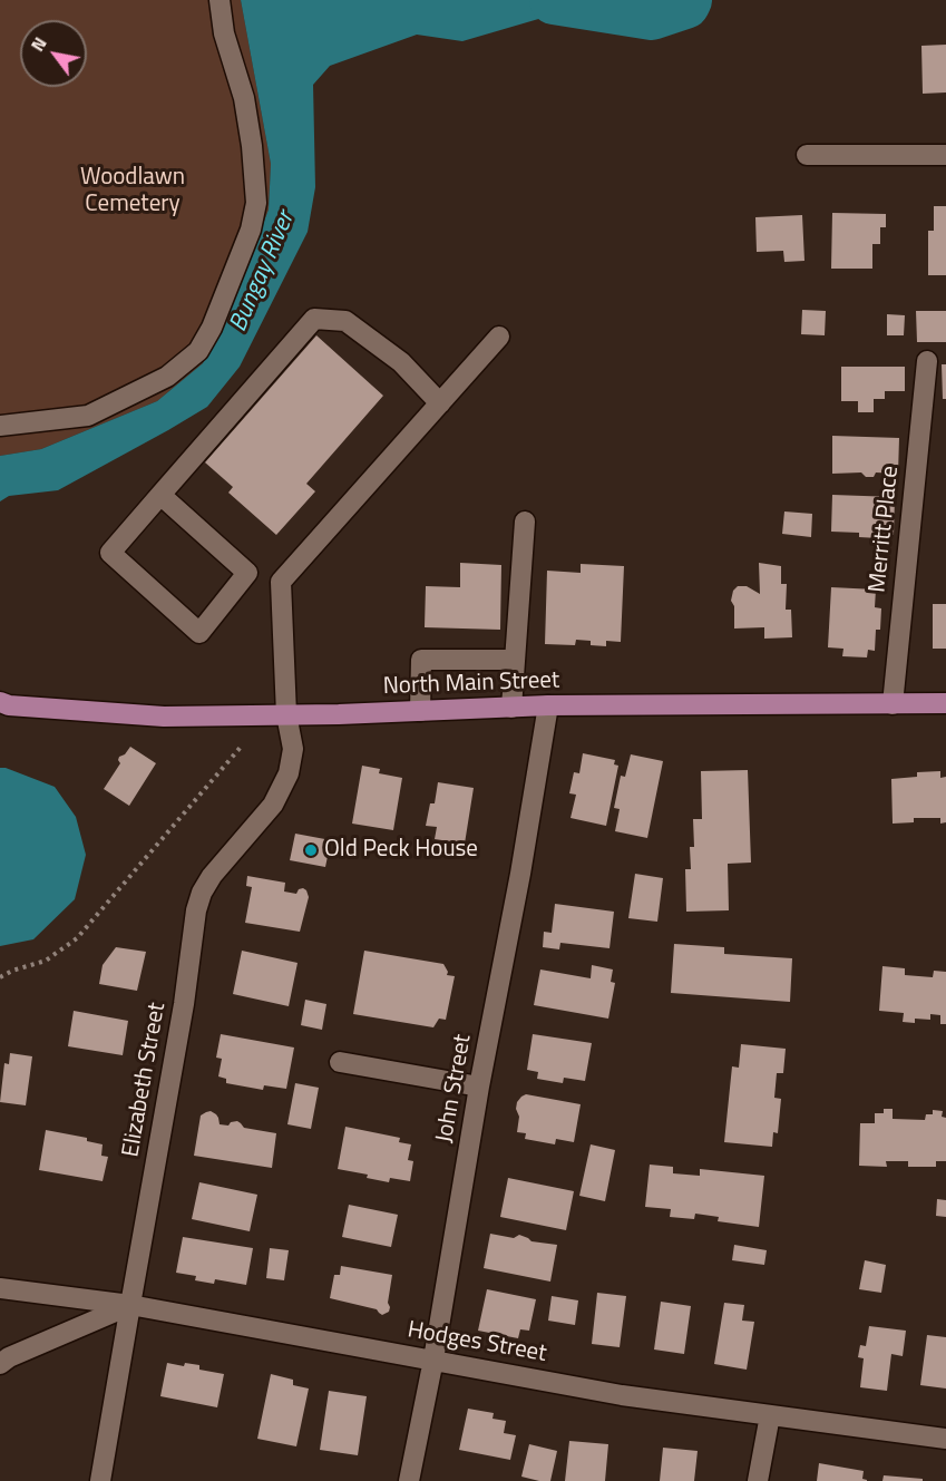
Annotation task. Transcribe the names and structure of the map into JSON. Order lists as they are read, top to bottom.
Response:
{
  "streets": {
    "main road": ["North Main Street"],
    "street": [
      "Merritt Place",
      "Elizabeth Street",
      "John Street",
      "Hodges Street"
    ]
  },
  "crossings": [
    ["Merritt Place", "North Main Street"],
    ["North Main Street", "Elizabeth Street"],
    ["North Main Street", "John Street"],
    ["Elizabeth Street", "Hodges Street"],
    ["John Street", "Hodges Street"]
  ],
  "water": ["Bungay River"],
  "parks": ["Woodlawn Cemetery"],
  "places": ["Old Peck House"],
  "north": "top left"
}
